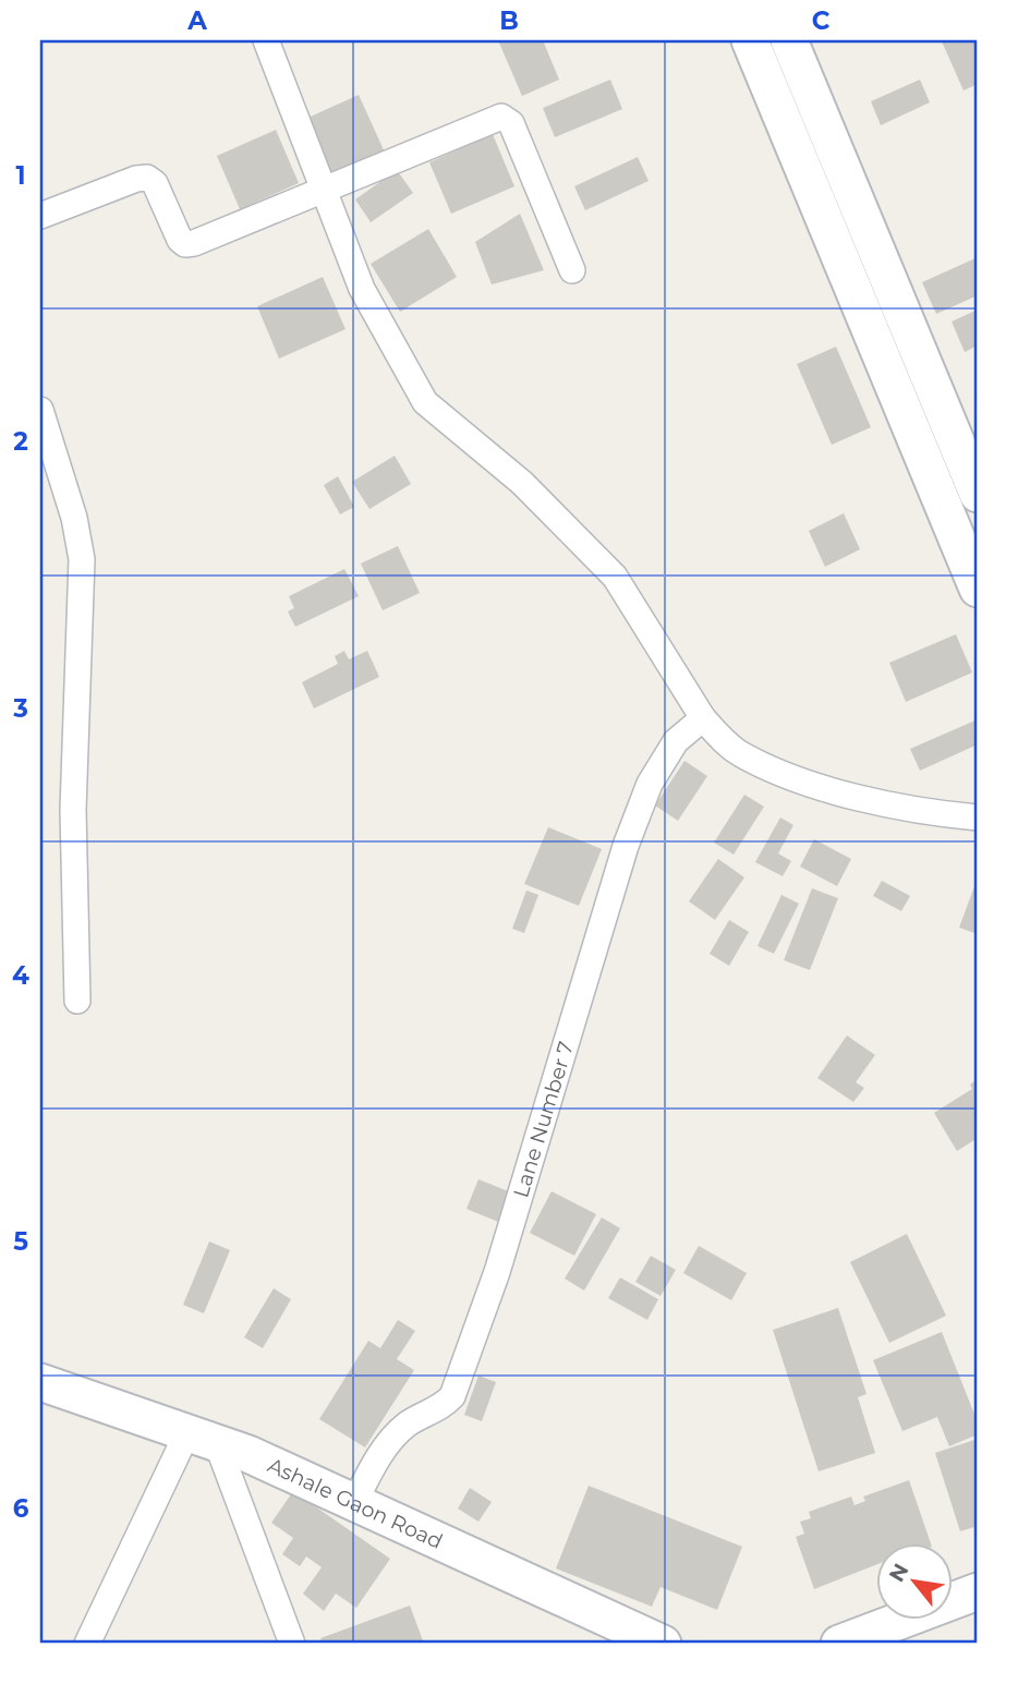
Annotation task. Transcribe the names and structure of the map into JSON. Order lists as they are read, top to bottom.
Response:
{
  "streets": {
    "street": ["Lane Number 7", "Ashale Gaon Road"]
  },
  "crossings": [
    ["Lane Number 7", "Ashale Gaon Road"]
  ],
  "north": "top left",
  "grid": {
    "columns": ["A", "B", "C"],
    "rows": [
      "1",
      "2",
      "3",
      "4",
      "5",
      "6"
    ]
  }
}
